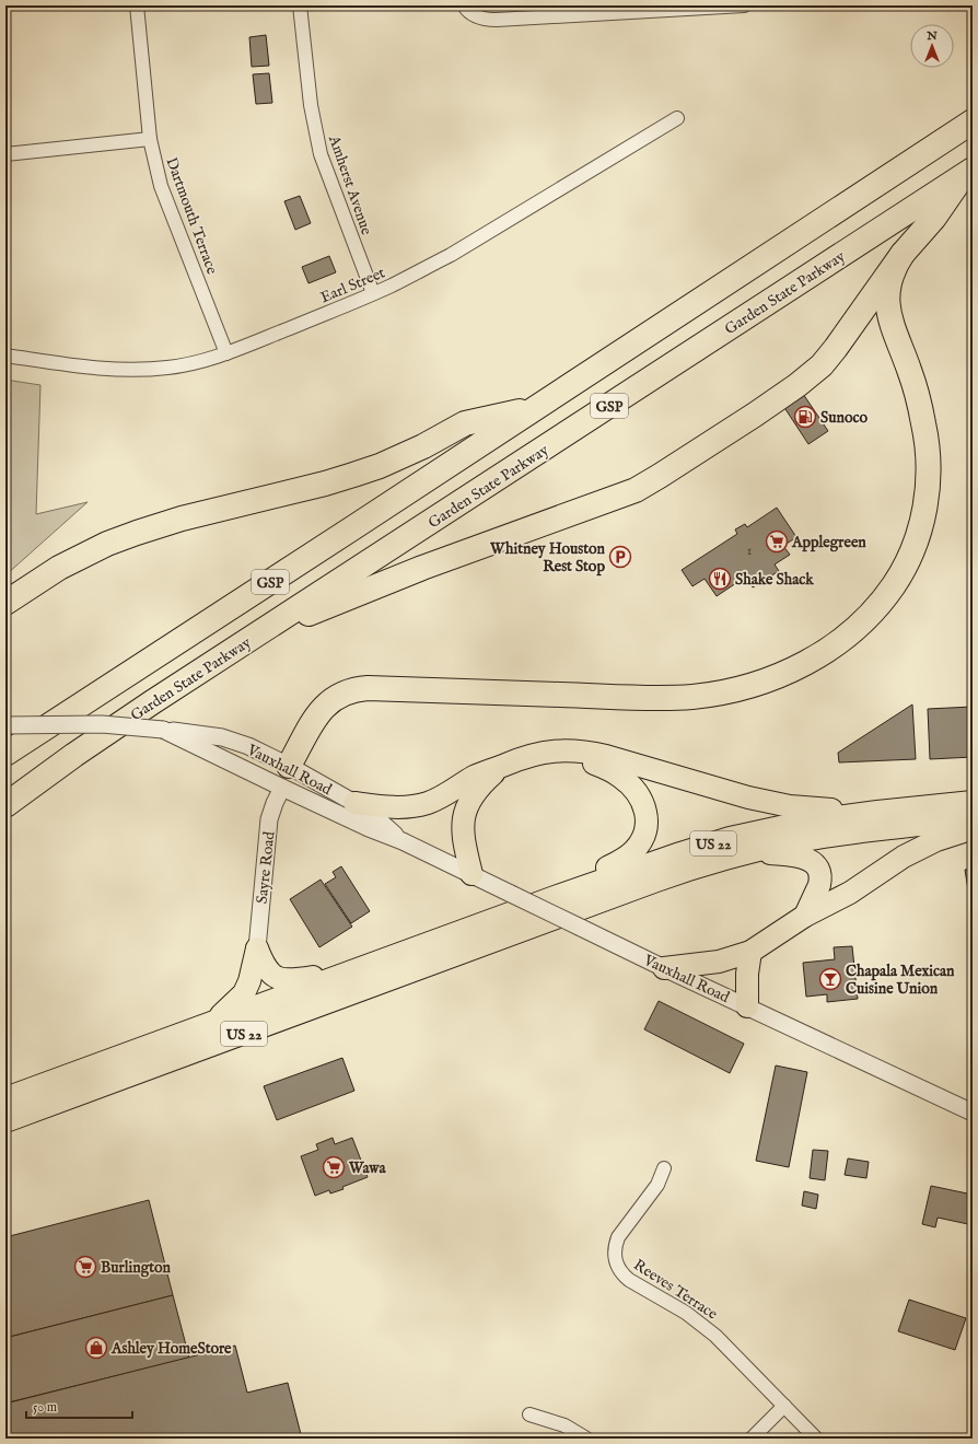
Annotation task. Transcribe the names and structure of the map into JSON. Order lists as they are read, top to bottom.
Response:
{
  "streets": {
    "highway": ["Garden State Parkway", "GSP", "US 22"],
    "street": [
      "Amherst Avenue",
      "Dartmouth Terrace",
      "Earl Street",
      "Vauxhall Road",
      "Sayre Road",
      "Reeves Terrace"
    ]
  },
  "crossings": [
    ["Amherst Avenue", "Earl Street"],
    ["Dartmouth Terrace", "Earl Street"],
    ["Vauxhall Road", "Sayre Road"]
  ],
  "places": {
    "fuel station": ["Sunoco"],
    "supermarket": ["Applegreen", "Wawa", "Burlington"],
    "parking": ["Whitney Houston Rest Stop"],
    "restaurant": ["Shake Shack"],
    "bar": ["Chapala Mexican Cuisine Union"],
    "shop": ["Ashley HomeStore"]
  },
  "house_numbers": ["1"],
  "scale_bar": "50 m",
  "north": "top"
}
